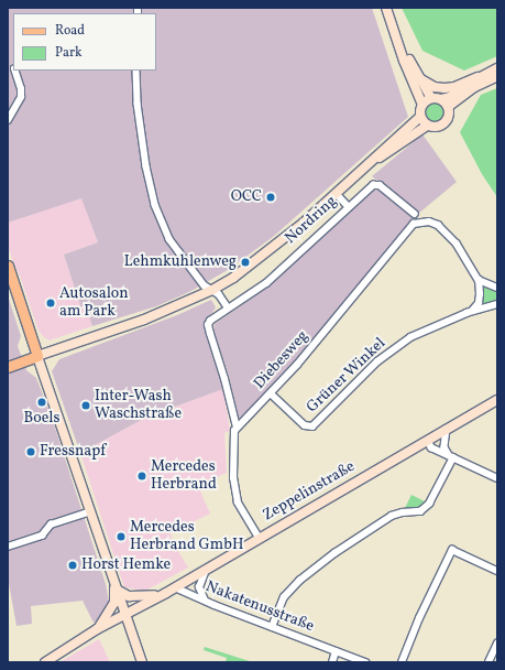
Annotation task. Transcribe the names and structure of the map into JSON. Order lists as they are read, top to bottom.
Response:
{
  "streets": {
    "main road": ["Nordring", "Zeppelinstraße"],
    "street": ["Diebesweg", "Grüner Winkel", "Nakatenusstraße"]
  },
  "crossings": [
    ["Nordring", "Diebesweg"],
    ["Diebesweg", "Grüner Winkel"],
    ["Zeppelinstraße", "Nakatenusstraße"]
  ],
  "places": [
    "OCC",
    "Lehmkuhlenweg",
    "Autosalon am Park",
    "Boels",
    "Inter-Wash Waschstraße",
    "Fressnapf",
    "Mercedes Herbrand",
    "Mercedes Herbrand GmbH",
    "Horst Hemke"
  ],
  "legend": ["Road", "Park"]
}
